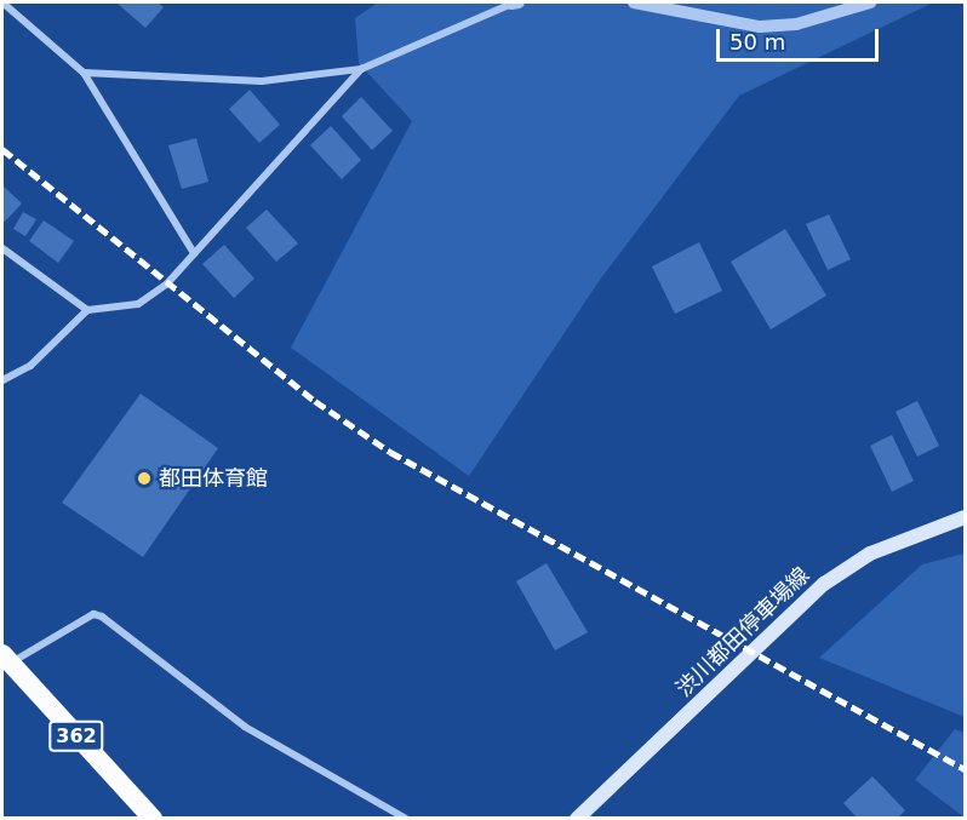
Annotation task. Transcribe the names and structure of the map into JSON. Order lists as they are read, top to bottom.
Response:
{
  "streets": {
    "highway": ["362"],
    "main road": ["渋川都田停車場線"]
  },
  "places": ["都田体育館"],
  "scale_bar": "50 m"
}
